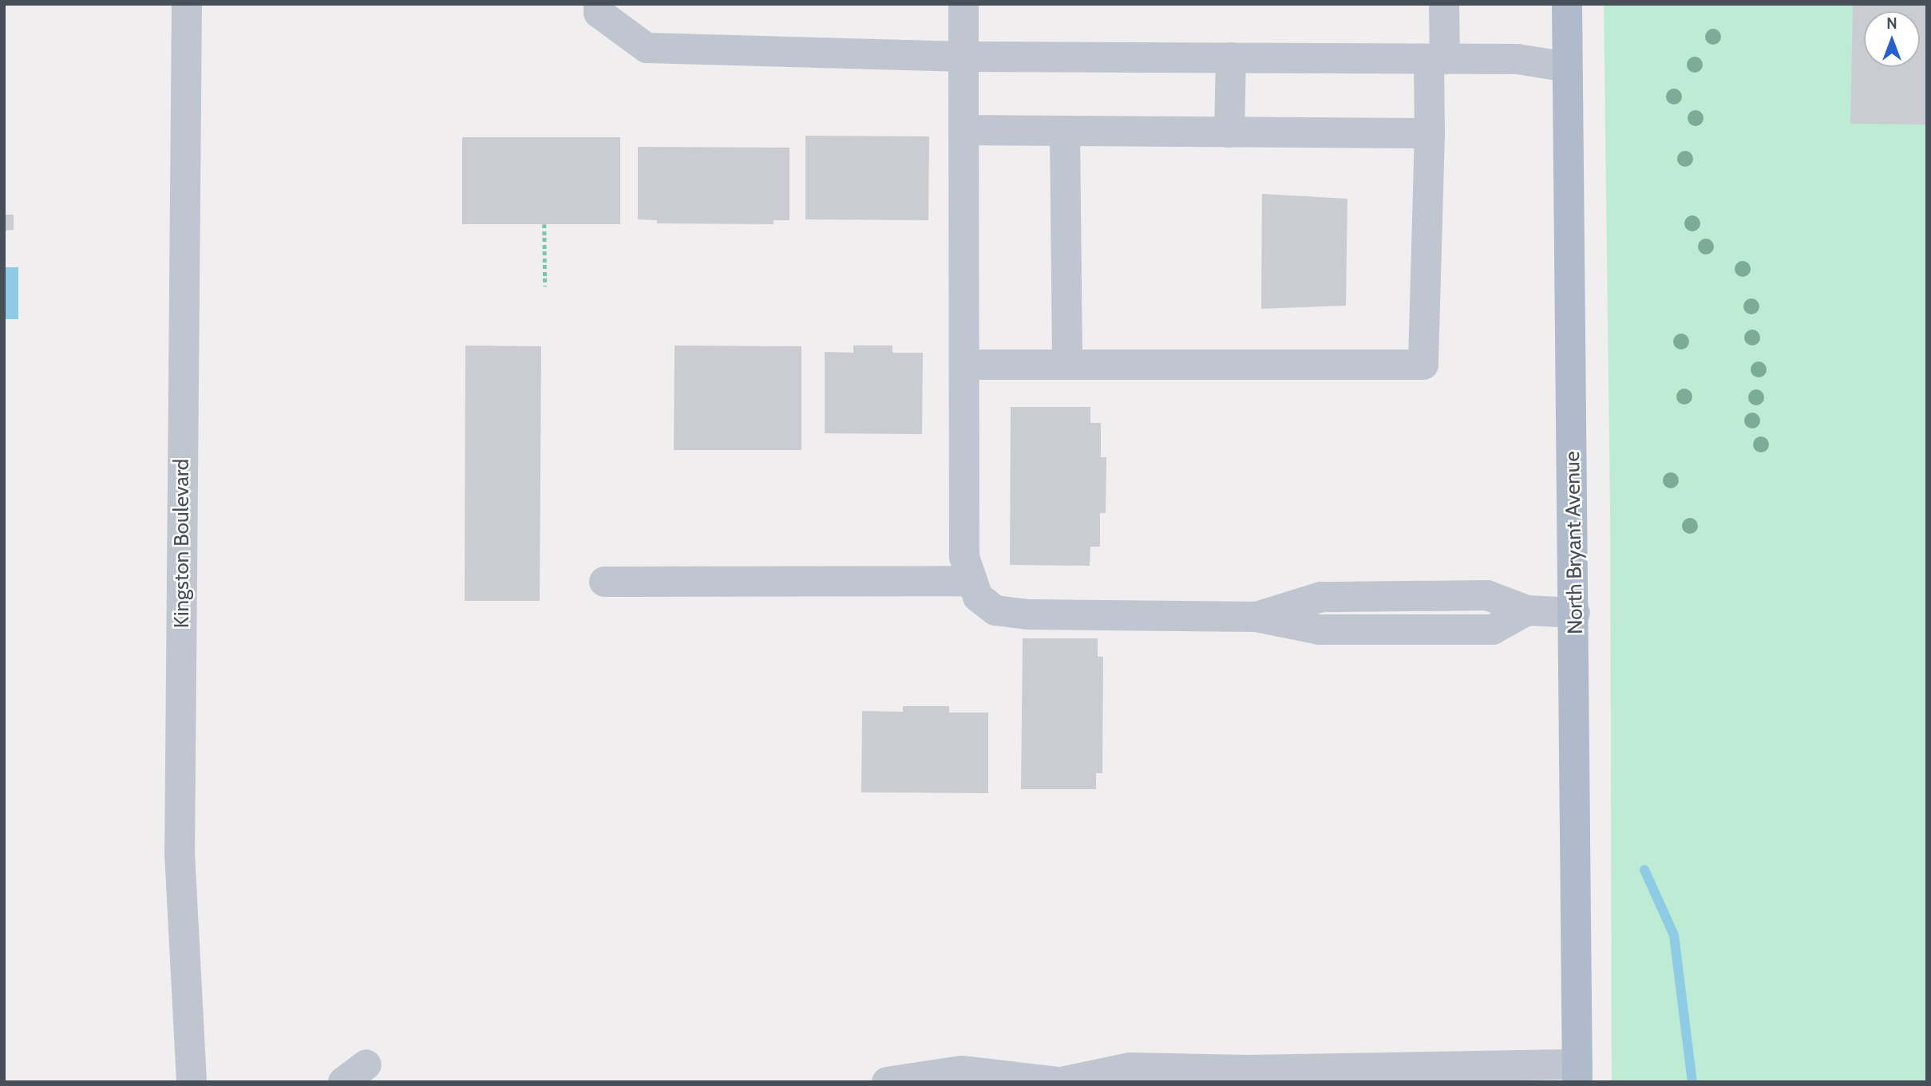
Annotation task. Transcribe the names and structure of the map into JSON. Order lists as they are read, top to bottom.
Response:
{
  "streets": {
    "main road": ["North Bryant Avenue"],
    "street": ["Kingston Boulevard"]
  },
  "north": "top"
}
